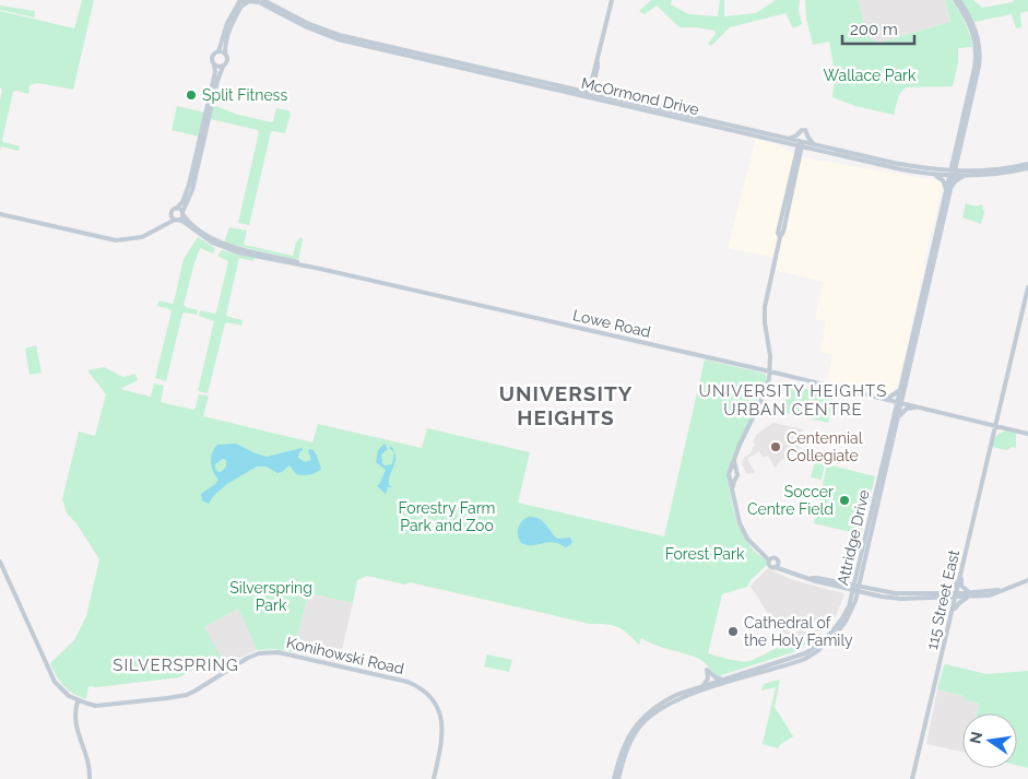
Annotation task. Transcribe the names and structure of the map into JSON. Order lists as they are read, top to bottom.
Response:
{
  "streets": {
    "street": [
      "McOrmond Drive",
      "Lowe Road",
      "Attridge Drive",
      "115 Street East",
      "Konihowski Road"
    ]
  },
  "crossings": [
    ["McOrmond Drive", "Attridge Drive"],
    ["Lowe Road", "Attridge Drive"],
    ["Lowe Road", "115 Street East"]
  ],
  "districts": ["UNIVERSITY HEIGHTS URBAN CENTRE", "UNIVERSITY HEIGHTS", "SILVERSPRING"],
  "parks": [
    "Wallace Park",
    "Forestry Farm Park and Zoo",
    "Forest Park",
    "Silverspring Park"
  ],
  "places": [
    "Split Fitness",
    "Centennial Collegiate",
    "Soccer Centre Field",
    "Cathedral of the Holy Family"
  ],
  "scale_bar": "200 m",
  "north": "left"
}
